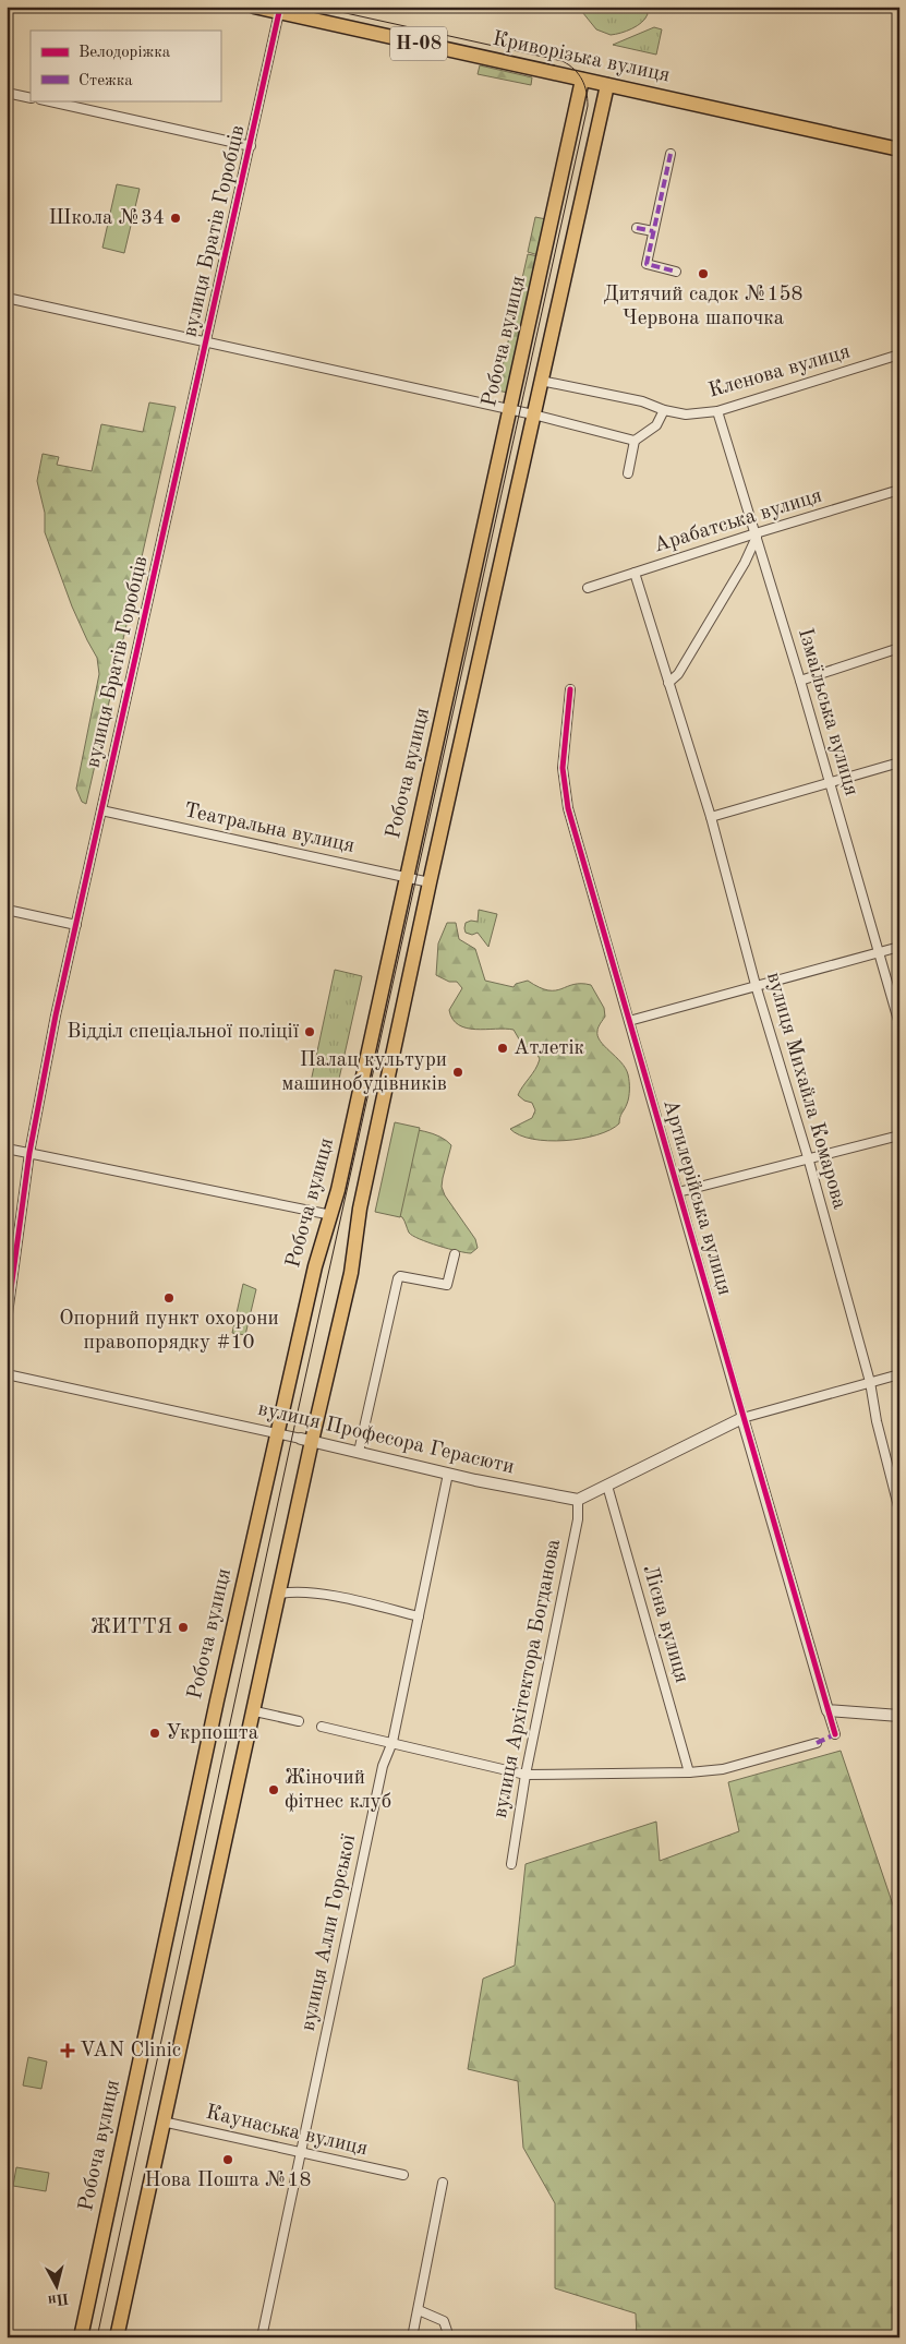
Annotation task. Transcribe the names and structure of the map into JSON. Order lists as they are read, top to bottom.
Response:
{
  "streets": {
    "main road": ["Н-08", "Криворізька вулиця", "Робоча вулиця"],
    "street": [
      "вулиця Братів Горобців",
      "Кленова вулиця",
      "Арабатська вулиця",
      "Ізмаїльська вулиця",
      "Театральна вулиця",
      "вулиця Михайла Комарова",
      "Артилерійська вулиця",
      "вулиця Професора Герасюти",
      "Лісна вулиця",
      "вулиця Архітектора Богданова",
      "вулиця Алли Горської",
      "Каунаська вулиця"
    ]
  },
  "crossings": [
    ["Криворізька вулиця", "вулиця Братів Горобців"],
    ["Криворізька вулиця", "Робоча вулиця"],
    ["вулиця Братів Горобців", "Театральна вулиця"],
    ["Робоча вулиця", "Театральна вулиця"],
    ["Робоча вулиця", "вулиця Професора Герасюти"],
    ["Кленова вулиця", "Ізмаїльська вулиця"],
    ["Арабатська вулиця", "Ізмаїльська вулиця"],
    ["Арабатська вулиця", "вулиця Михайла Комарова"],
    ["вулиця Професора Герасюти", "вулиця Архітектора Богданова"],
    ["вулиця Професора Герасюти", "вулиця Алли Горської"],
    ["вулиця Алли Горської", "Каунаська вулиця"]
  ],
  "places": {
    "other": [
      "Школа №34",
      "Дитячий садок №158 Червона шапочка",
      "Відділ спеціальної поліції",
      "Атлетік",
      "Палац культури машинобудівників",
      "Опорний пункт охорони правопорядку #10",
      "ЖИТТЯ",
      "Укрпошта",
      "Жіночий фітнес клуб",
      "Нова Пошта №18"
    ],
    "health": ["VAN Clinic"]
  },
  "legend": ["Велодоріжка", "Стежка"],
  "north": "bottom"
}
